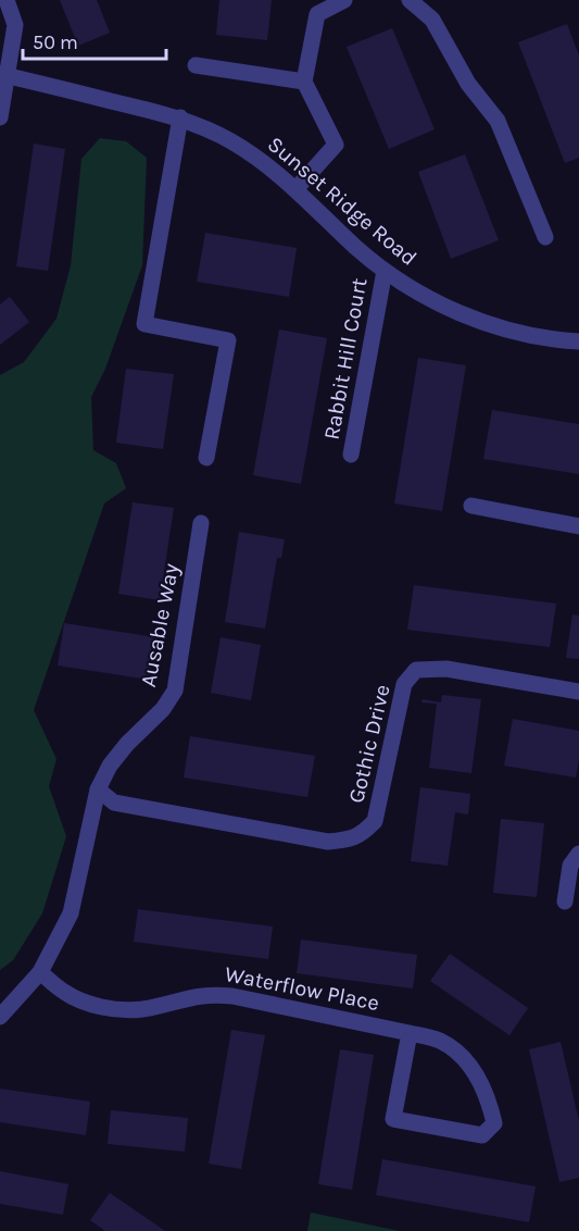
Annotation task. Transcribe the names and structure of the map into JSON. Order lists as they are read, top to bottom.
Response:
{
  "streets": {
    "street": [
      "Sunset Ridge Road",
      "Rabbit Hill Court",
      "Ausable Way",
      "Gothic Drive",
      "Waterflow Place"
    ]
  },
  "crossings": [
    ["Sunset Ridge Road", "Rabbit Hill Court"],
    ["Ausable Way", "Gothic Drive"],
    ["Ausable Way", "Waterflow Place"]
  ],
  "scale_bar": "50 m"
}
